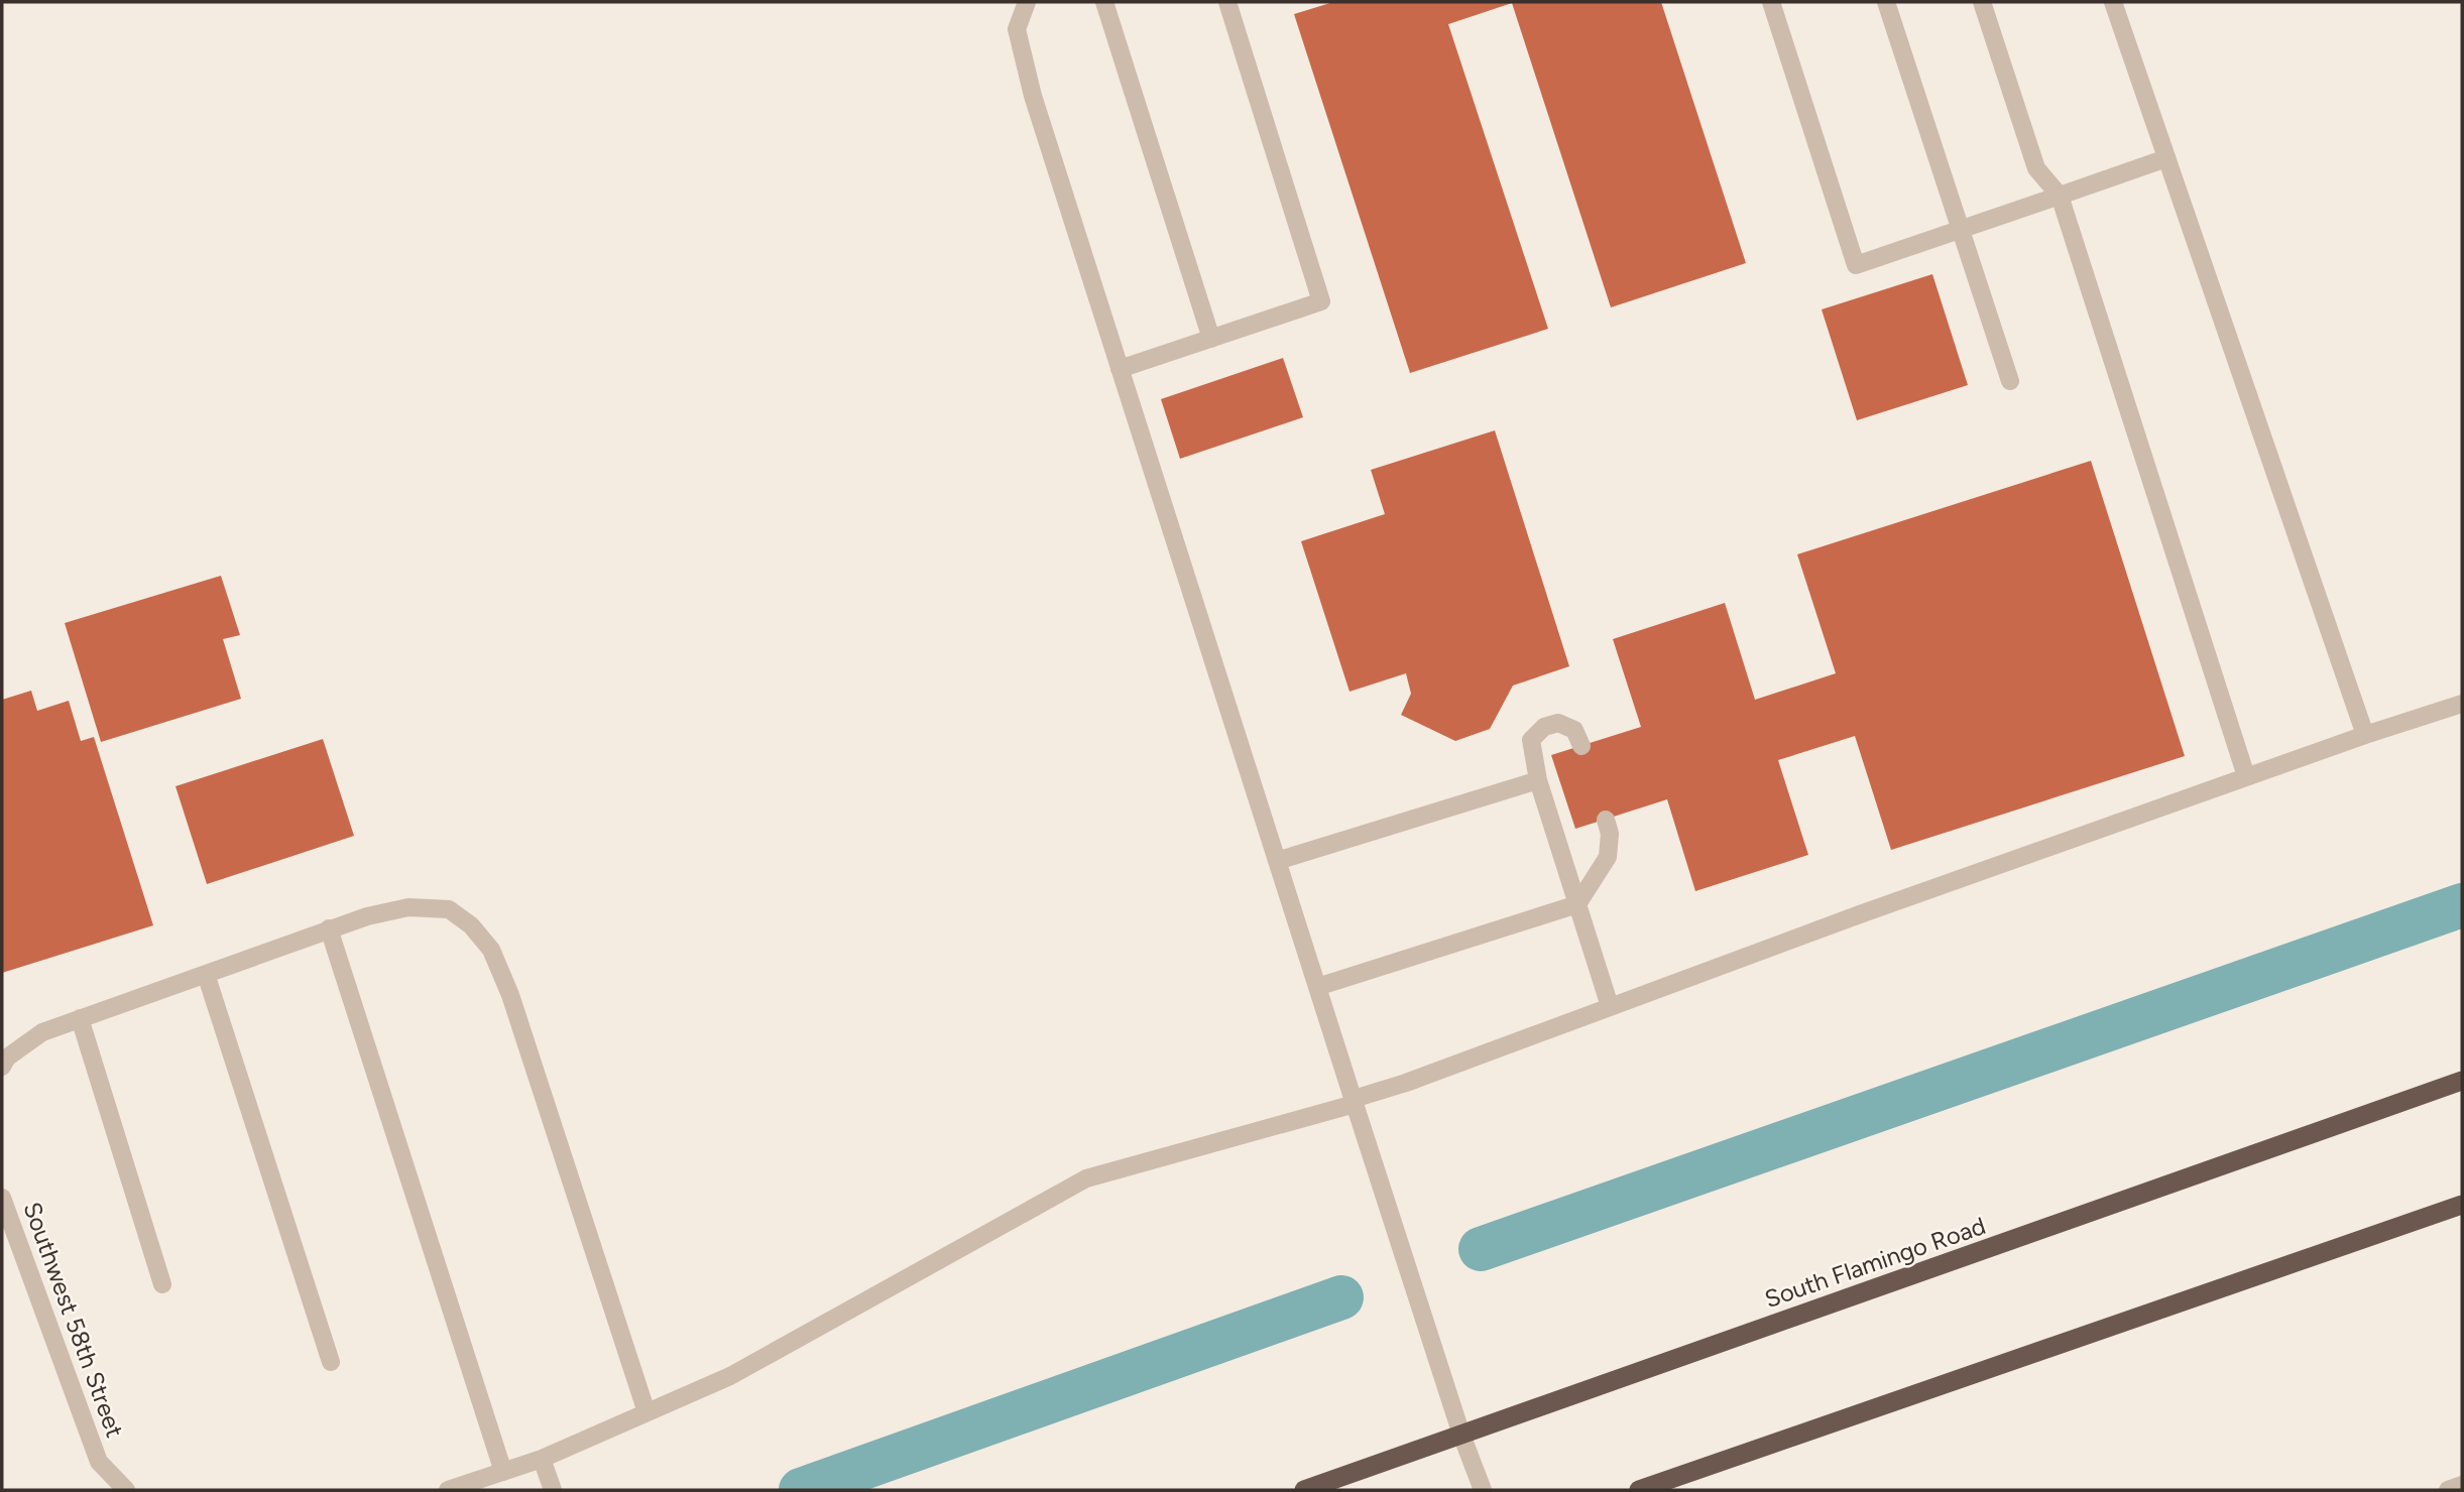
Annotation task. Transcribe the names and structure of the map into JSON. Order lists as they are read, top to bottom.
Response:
{
  "streets": {
    "highway": ["South Flamingo Road"],
    "street": ["Southwest 58th Street"]
  }
}
